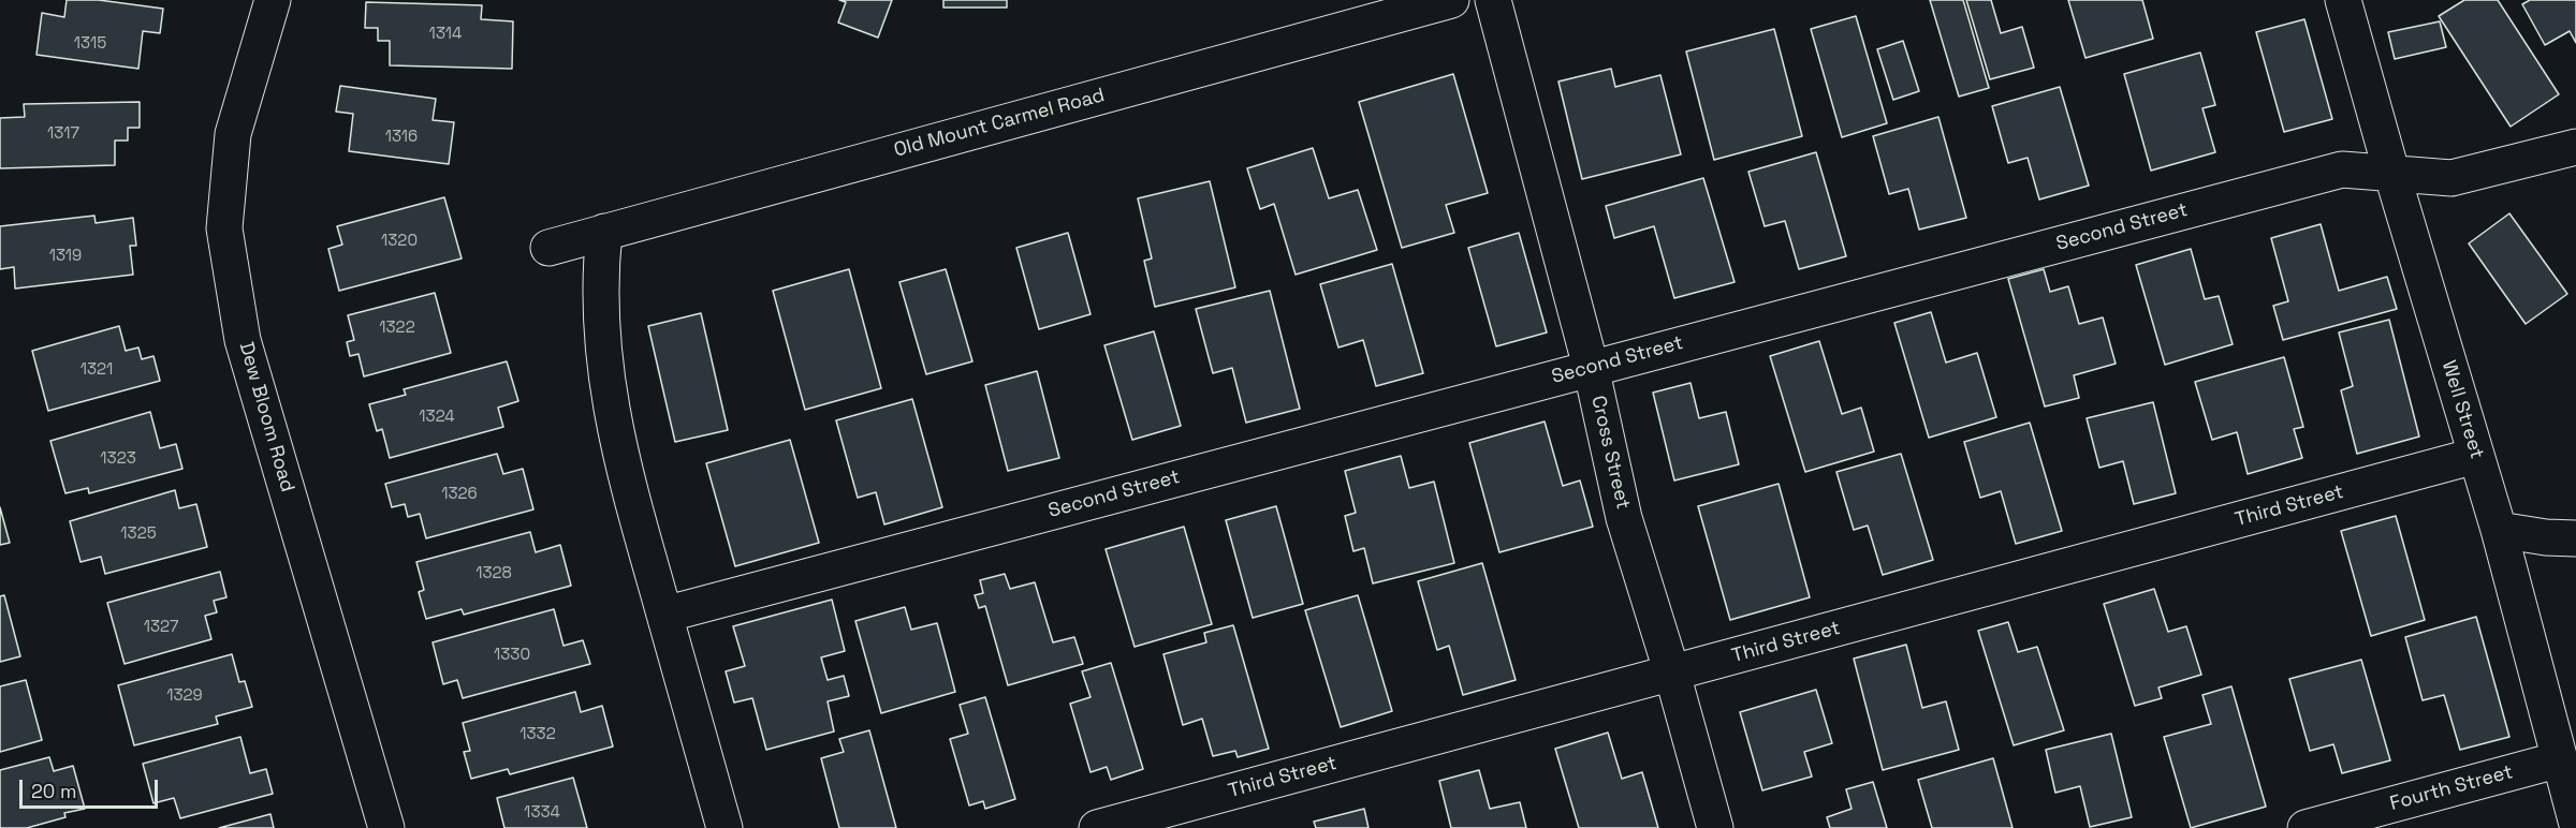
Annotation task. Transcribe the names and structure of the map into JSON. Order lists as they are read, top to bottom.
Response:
{
  "streets": {
    "street": [
      "Old Mount Carmel Road",
      "Second Street",
      "Well Street",
      "Dew Bloom Road",
      "Cross Street",
      "Third Street",
      "Fourth Street"
    ]
  },
  "crossings": [
    ["Second Street", "Well Street"],
    ["Second Street", "Cross Street"],
    ["Well Street", "Third Street"],
    ["Well Street", "Fourth Street"],
    ["Cross Street", "Third Street"]
  ],
  "house_numbers": [
    "1314",
    "1315",
    "1317",
    "1316",
    "1320",
    "1319",
    "1322",
    "1321",
    "1324",
    "1323",
    "1326",
    "1325",
    "1328",
    "1327",
    "1330",
    "1329",
    "1332",
    "1334"
  ],
  "scale_bar": "20 m"
}
